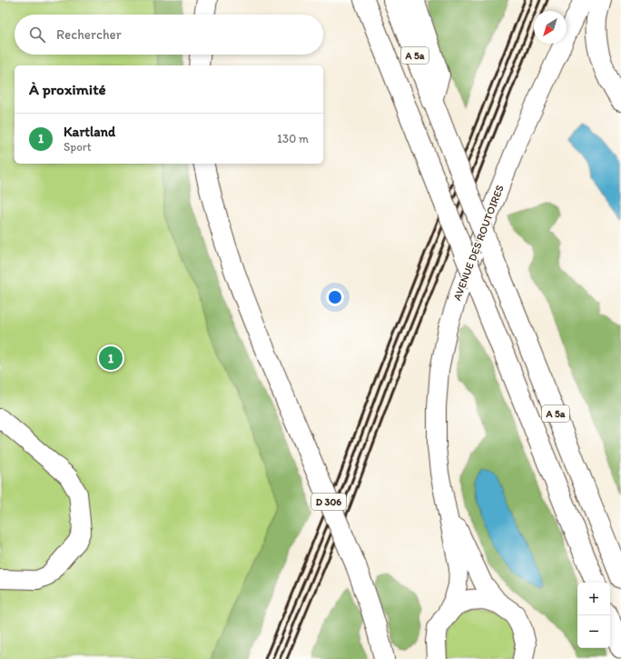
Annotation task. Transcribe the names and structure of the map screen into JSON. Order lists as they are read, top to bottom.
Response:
{
  "streets": {
    "main road": ["A 5a", "D 306"],
    "street": ["AVENUE DES ROUTOIRES"]
  },
  "north": "bottom left",
  "page": {
    "search": "Rechercher",
    "heading": "À proximité",
    "list": [
      {
        "mark": "1",
        "name": "Kartland",
        "note": "Sport",
        "value": "130 m"
      }
    ],
    "pins": "1",
    "map_buttons": ["+", "−"]
  }
}
